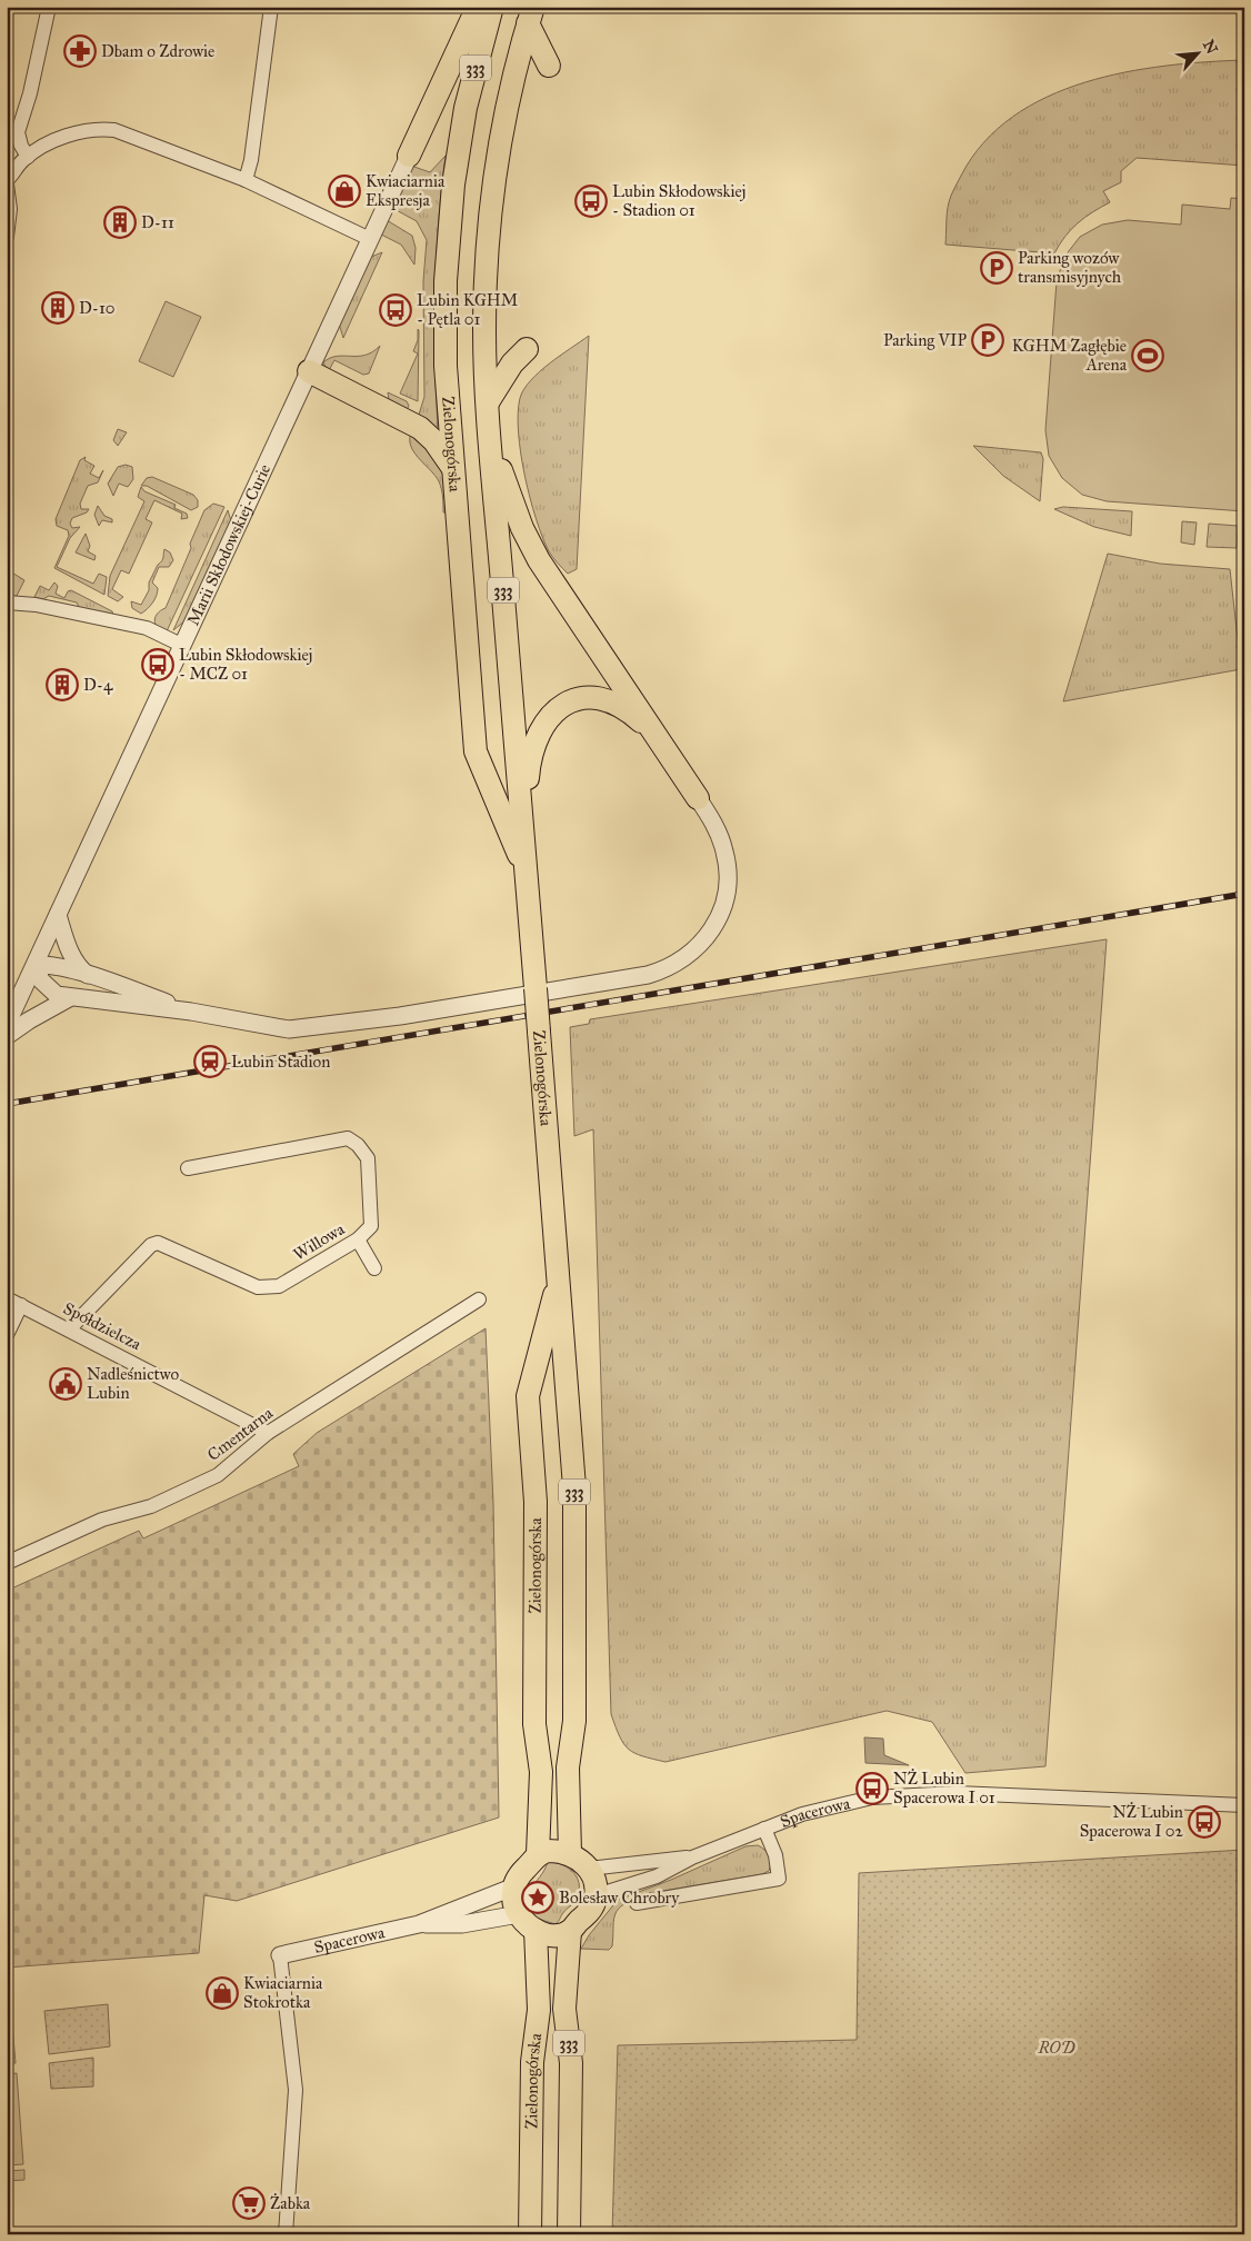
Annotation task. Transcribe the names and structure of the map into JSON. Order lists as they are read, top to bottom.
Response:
{
  "streets": {
    "main road": ["333", "Zielonogórska"],
    "street": [
      "Marii Skłodowskiej-Curie",
      "Willowa",
      "Spółdzielcza",
      "Cmentarna",
      "Spacerowa"
    ]
  },
  "crossings": [
    ["Zielonogórska", "Spacerowa"],
    ["Willowa", "Spółdzielcza"],
    ["Spółdzielcza", "Cmentarna"]
  ],
  "parks": ["ROD"],
  "places": {
    "pharmacy": ["Dbam o Zdrowie"],
    "shop": ["Kwiaciarnia Ekspresja", "Kwiaciarnia Stokrotka"],
    "bus stop": [
      "Lubin Skłodowskiej - Stadion 01",
      "Lubin KGHM - Pętla 01",
      "Lubin Skłodowskiej - MCZ 01",
      "NŻ Lubin Spacerowa I 01",
      "NŻ Lubin Spacerowa I 02"
    ],
    "building": ["D-11", "D-10", "D-4"],
    "parking": ["Parking wozów transmisyjnych", "Parking VIP"],
    "sports": ["KGHM Zagłębie Arena"],
    "station": ["Lubin Stadion"],
    "public building": ["Nadleśnictwo Lubin"],
    "place": ["Bolesław Chrobry"],
    "supermarket": ["Żabka"]
  },
  "north": "top right"
}
